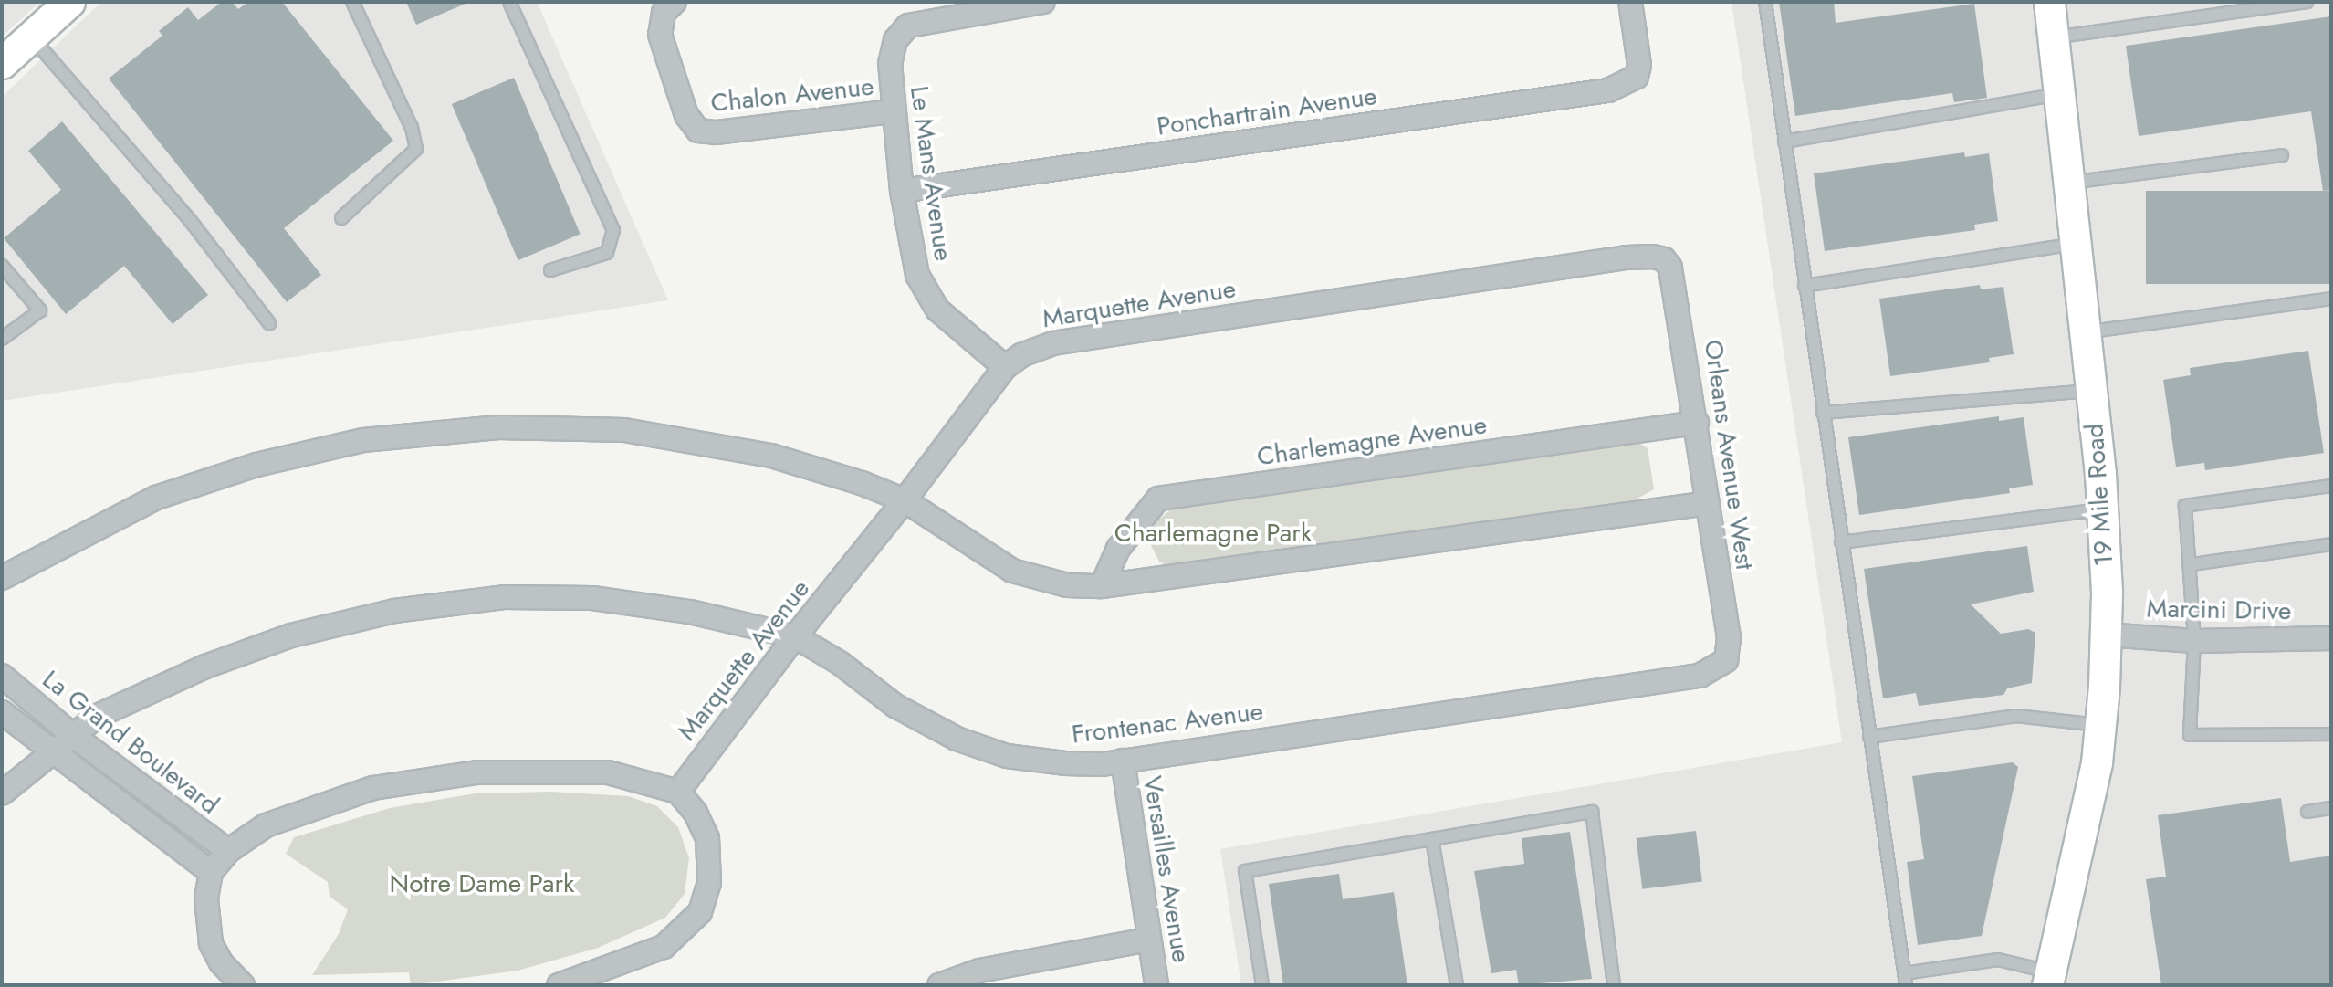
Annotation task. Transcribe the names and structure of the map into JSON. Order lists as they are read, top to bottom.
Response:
{
  "streets": {
    "street": [
      "Chalon Avenue",
      "Ponchartrain Avenue",
      "Le Mans Avenue",
      "Marquette Avenue",
      "Charlemagne Avenue",
      "Orleans Avenue West",
      "19 Mile Road",
      "Marcini Drive",
      "Frontenac Avenue",
      "La Grand Boulevard",
      "Versailles Avenue"
    ]
  },
  "crossings": [
    ["Chalon Avenue", "Le Mans Avenue"],
    ["Ponchartrain Avenue", "Le Mans Avenue"],
    ["Le Mans Avenue", "Marquette Avenue"],
    ["Marquette Avenue", "Orleans Avenue West"],
    ["Marquette Avenue", "Frontenac Avenue"],
    ["Charlemagne Avenue", "Orleans Avenue West"],
    ["Orleans Avenue West", "Frontenac Avenue"],
    ["19 Mile Road", "Marcini Drive"],
    ["Frontenac Avenue", "La Grand Boulevard"],
    ["Frontenac Avenue", "Versailles Avenue"]
  ],
  "parks": ["Charlemagne Park", "Notre Dame Park"]
}
